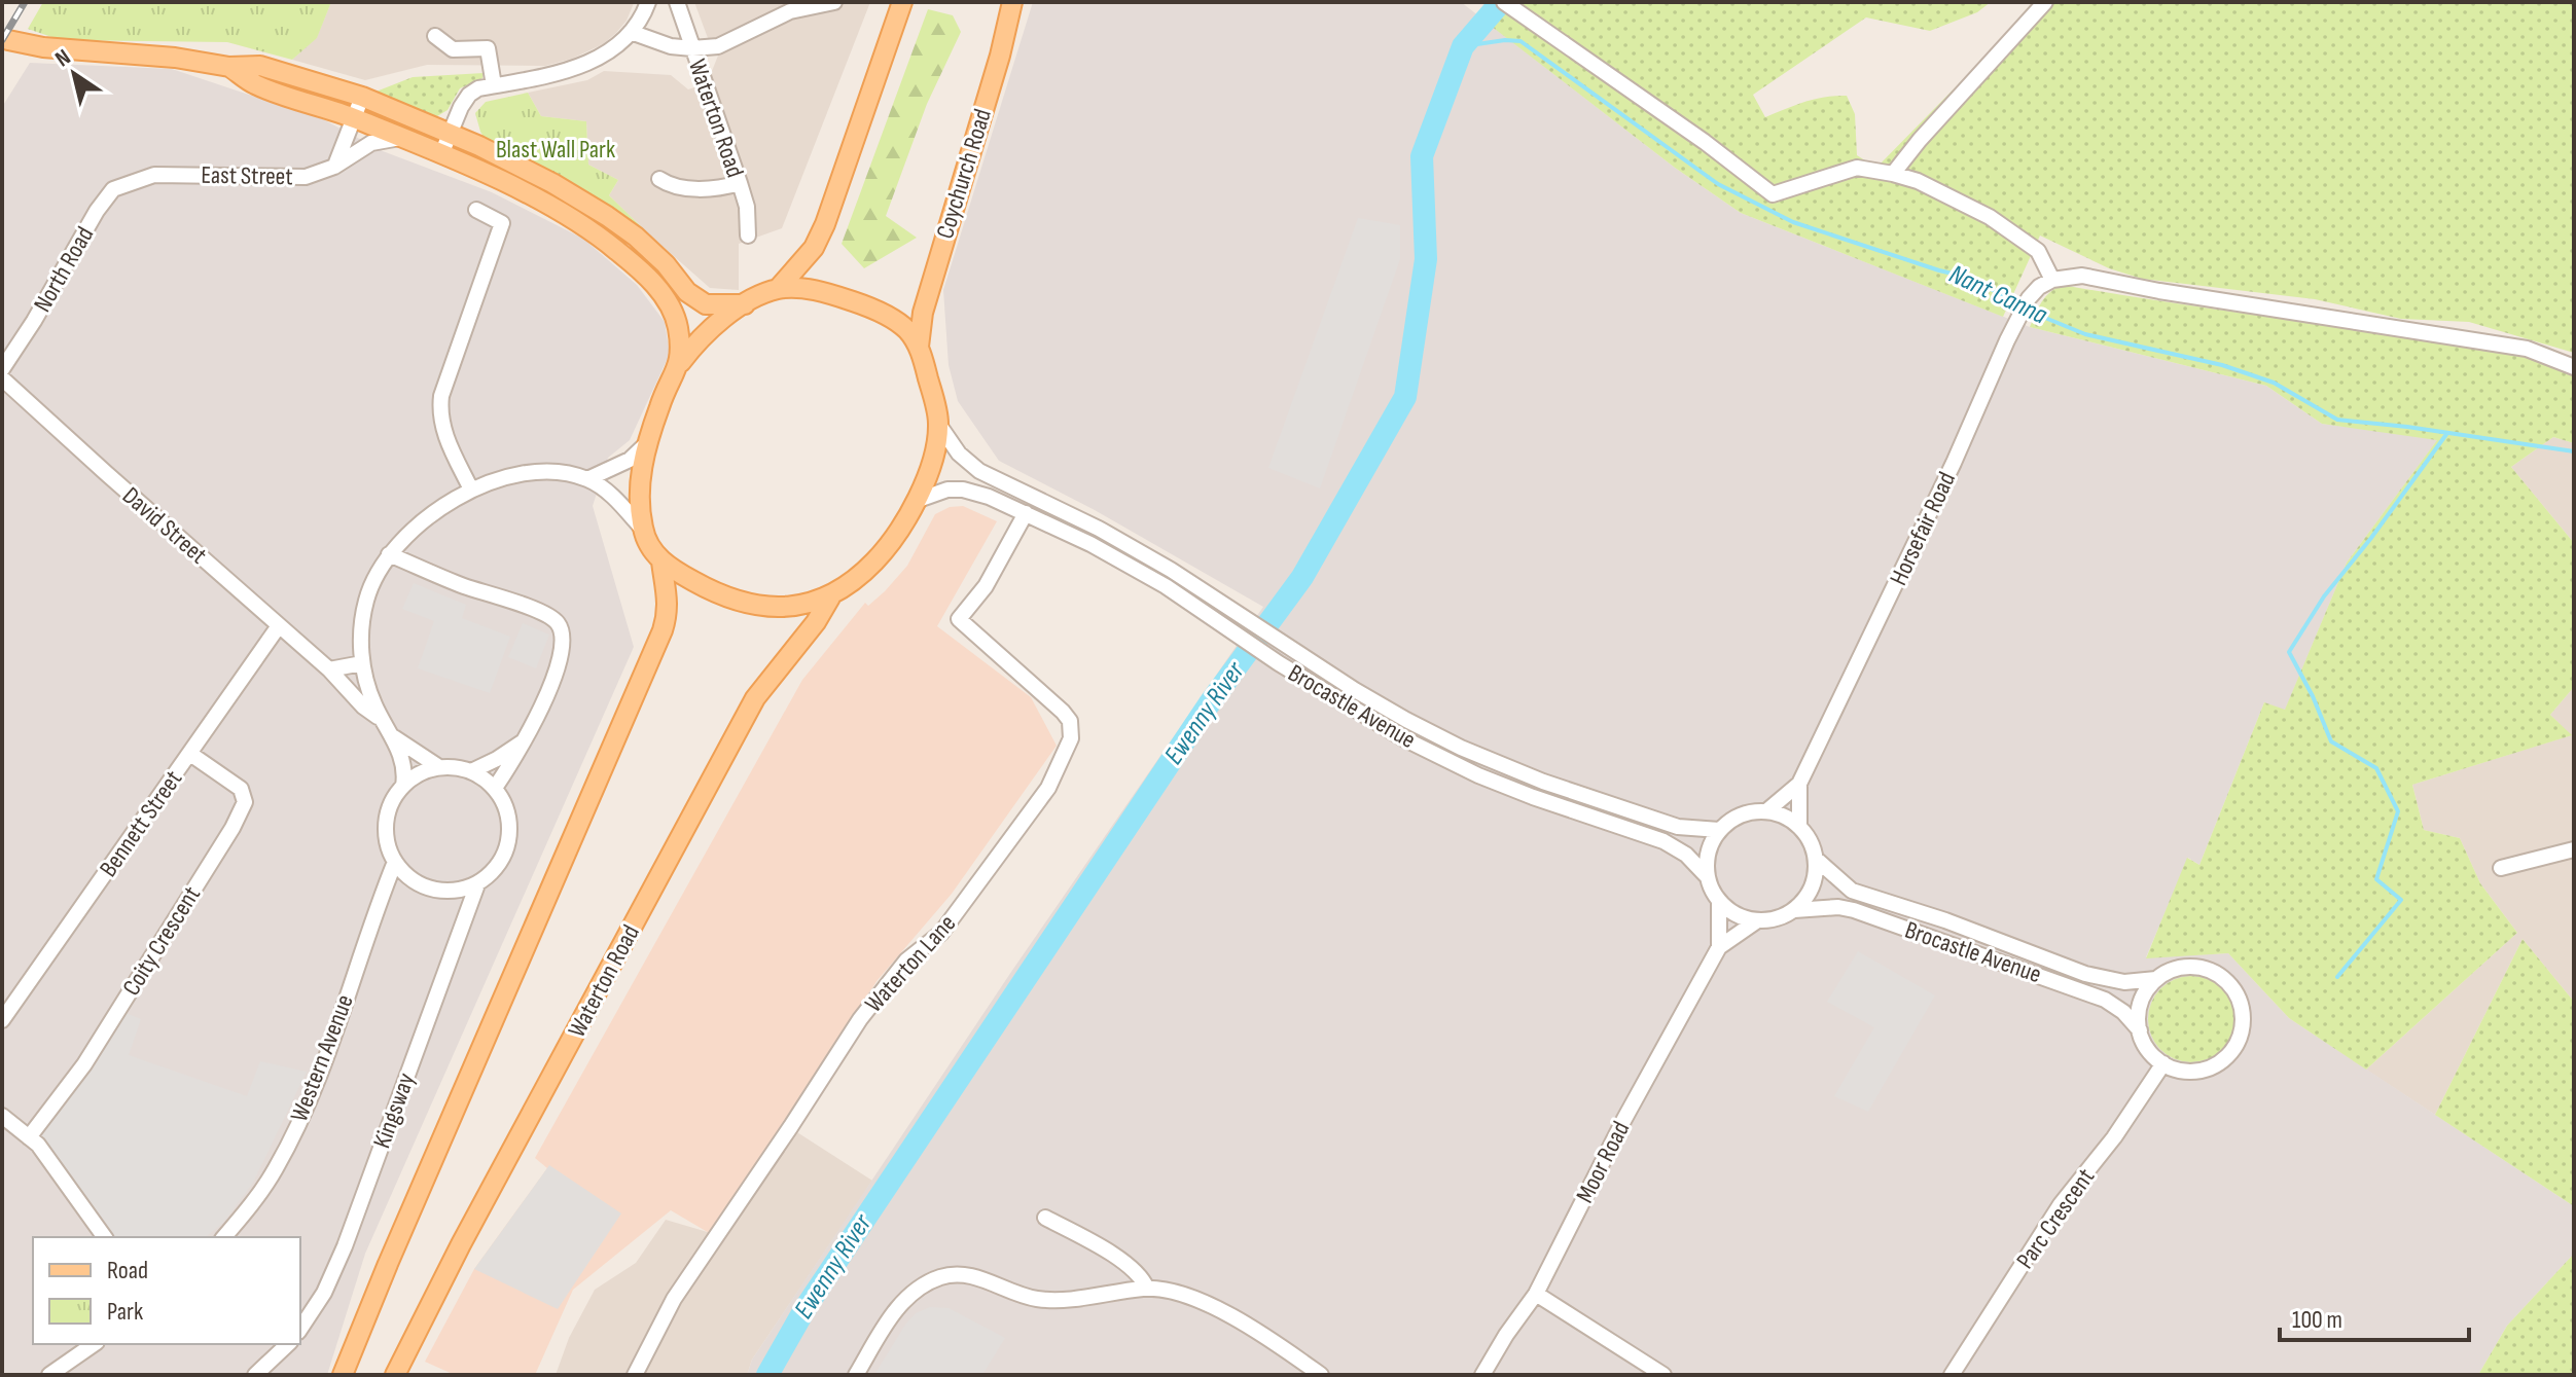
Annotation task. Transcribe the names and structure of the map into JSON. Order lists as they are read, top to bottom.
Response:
{
  "streets": {
    "main road": ["Waterton Road", "Coychurch Road"],
    "street": [
      "East Street",
      "North Road",
      "David Street",
      "Horsefair Road",
      "Brocastle Avenue",
      "Bennett Street",
      "Coity Crescent",
      "Waterton Lane",
      "Western Avenue",
      "Kingsway",
      "Moor Road",
      "Parc Crescent"
    ]
  },
  "crossings": [
    ["East Street", "North Road"],
    ["David Street", "Bennett Street"],
    ["Horsefair Road", "Brocastle Avenue"],
    ["Horsefair Road", "Moor Road"],
    ["Brocastle Avenue", "Waterton Lane"],
    ["Brocastle Avenue", "Moor Road"],
    ["Brocastle Avenue", "Parc Crescent"],
    ["Bennett Street", "Coity Crescent"],
    ["Western Avenue", "Kingsway"]
  ],
  "water": ["Nant Canna", "Ewenny River"],
  "parks": ["Blast Wall Park"],
  "legend": ["Road", "Park"],
  "scale_bar": "100 m",
  "north": "top left"
}
